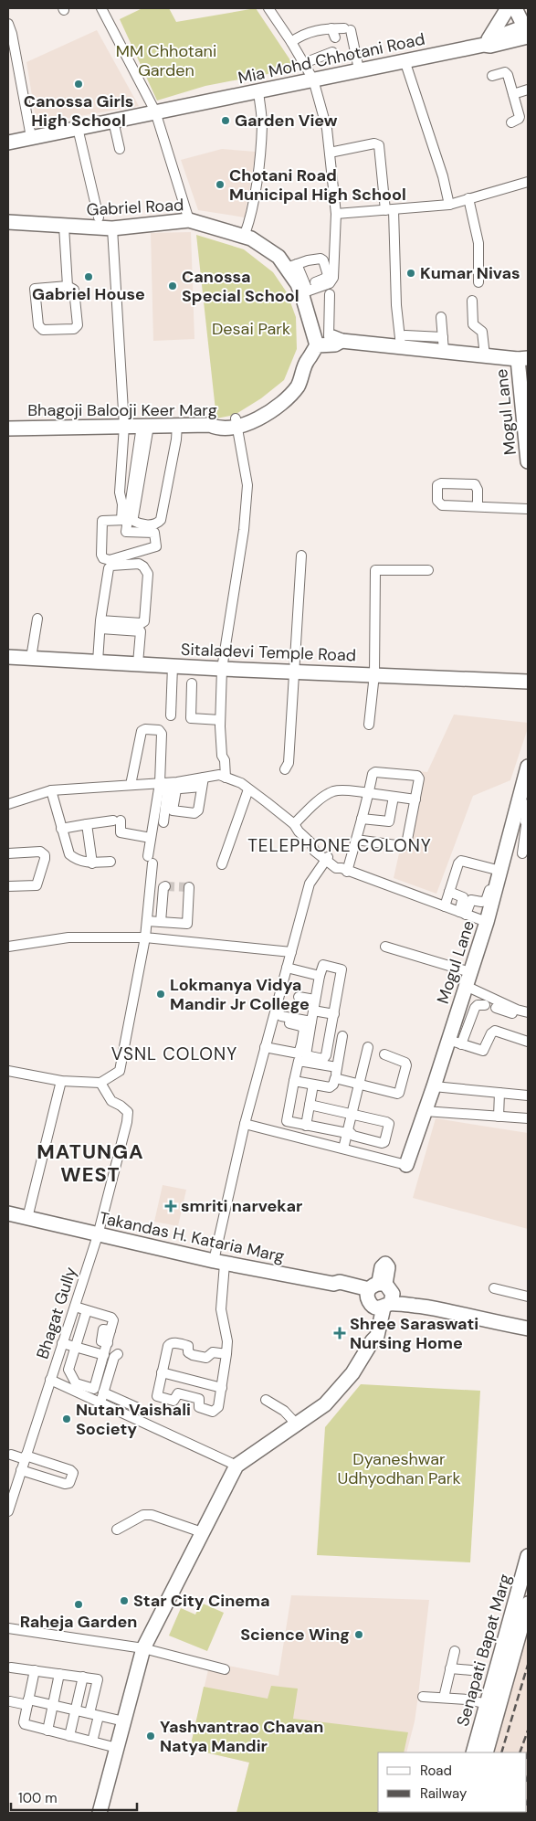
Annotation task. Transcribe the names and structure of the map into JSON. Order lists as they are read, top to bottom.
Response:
{
  "streets": {
    "street": [
      "Mia Mohd Chhotani Road",
      "Gabriel Road",
      "Bhagoji Balooji Keer Marg",
      "Mogul Lane",
      "Sitaladevi Temple Road",
      "Takandas H. Kataria Marg",
      "Bhagat Gully",
      "Senapati Bapat Marg"
    ]
  },
  "crossings": [
    ["Takandas H. Kataria Marg", "Bhagat Gully"]
  ],
  "districts": ["TELEPHONE COLONY", "VSNL COLONY", "MATUNGA WEST"],
  "parks": ["MM Chhotani Garden", "Desai Park", "Dyaneshwar Udhyodhan Park"],
  "places": {
    "other": [
      "Canossa Girls High School",
      "Garden View",
      "Chotani Road Municipal High School",
      "Kumar Nivas",
      "Gabriel House",
      "Canossa Special School",
      "Lokmanya Vidya Mandir Jr College",
      "Nutan Vaishali Society",
      "Star City Cinema",
      "Raheja Garden",
      "Science Wing",
      "Yashvantrao Chavan Natya Mandir"
    ],
    "health": ["smriti narvekar", "Shree Saraswati Nursing Home"]
  },
  "legend": ["Road", "Railway"],
  "scale_bar": "100 m"
}
